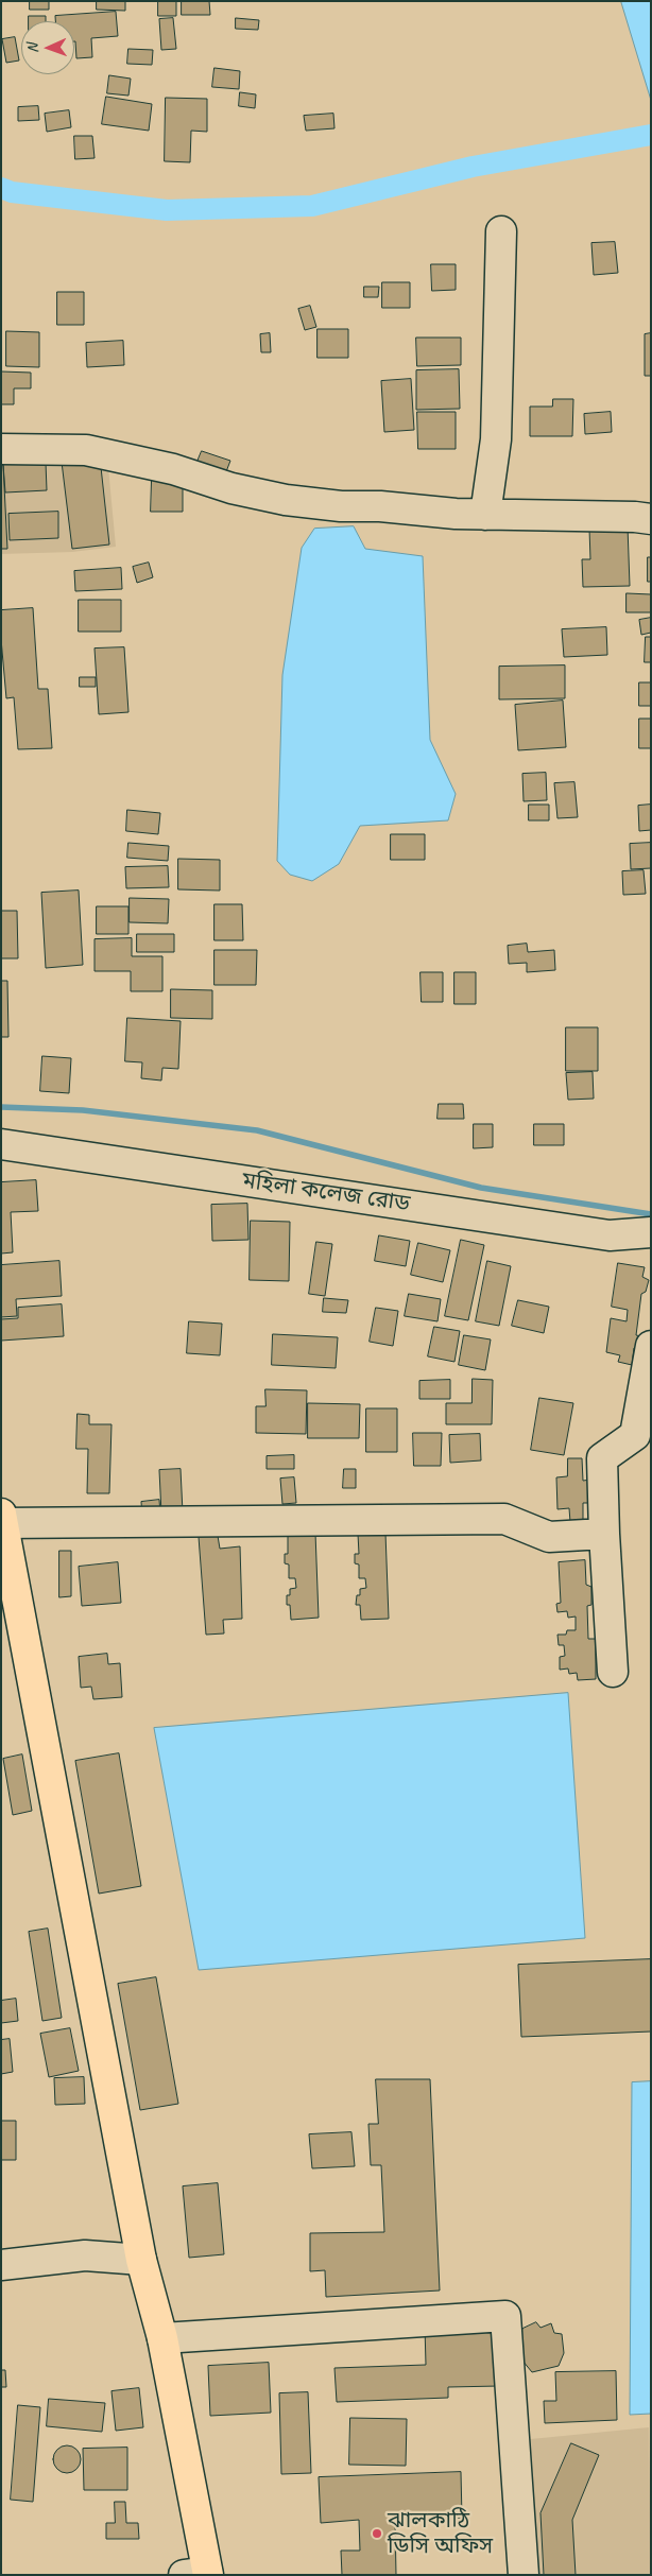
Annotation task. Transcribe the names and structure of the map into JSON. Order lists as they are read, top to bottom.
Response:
{
  "streets": {
    "street": ["মহিলা কলেজ রোড"]
  },
  "places": ["ঝালকাঠি ডিসি অফিস"],
  "north": "left"
}
